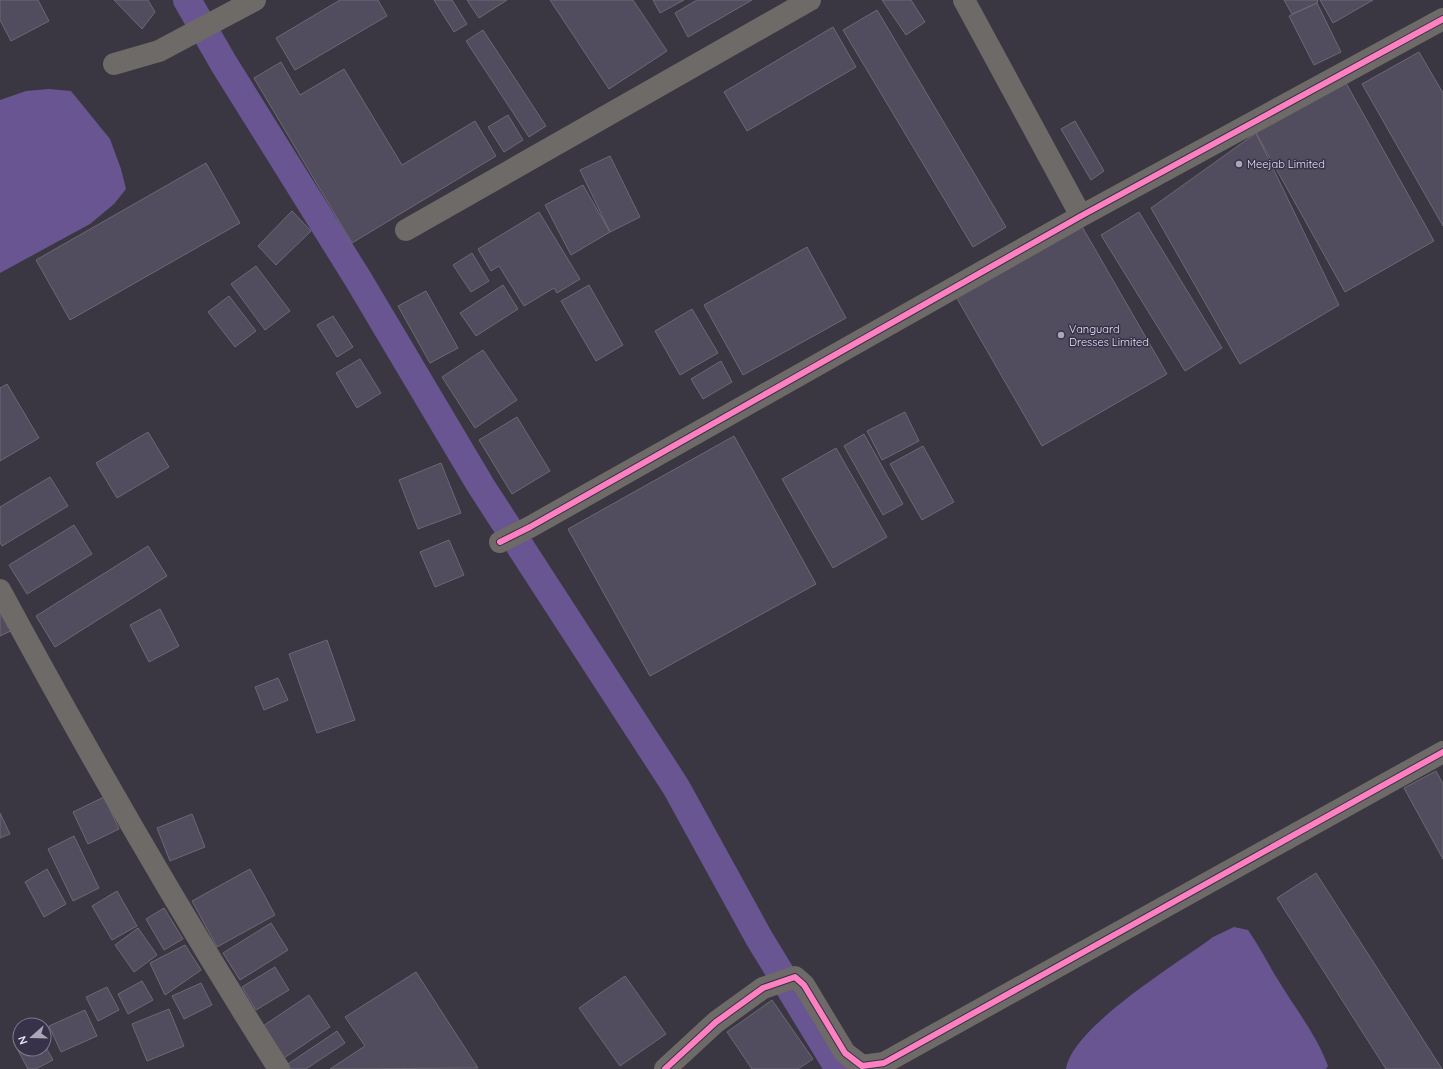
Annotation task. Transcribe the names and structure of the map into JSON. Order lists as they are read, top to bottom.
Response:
{
  "places": ["Meejab Limited", "Vanguard Dresses Limited"],
  "north": "left"
}
